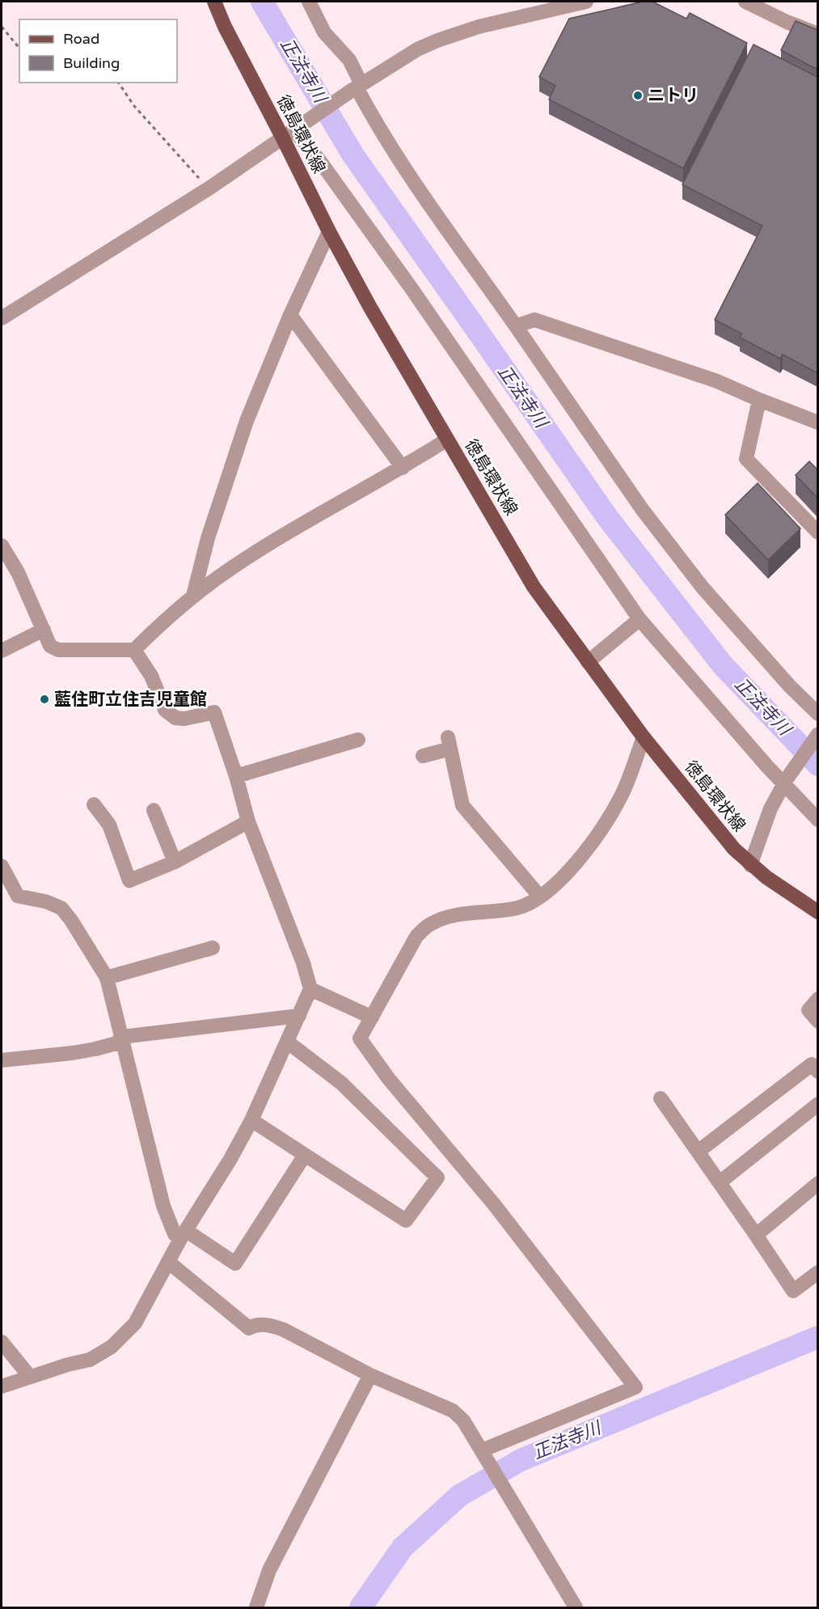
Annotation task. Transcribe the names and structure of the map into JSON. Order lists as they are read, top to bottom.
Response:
{
  "streets": {
    "main road": ["徳島環状線"]
  },
  "water": ["正法寺川"],
  "places": ["ニトリ", "藍住町立住吉児童館"],
  "legend": ["Road", "Building"]
}
